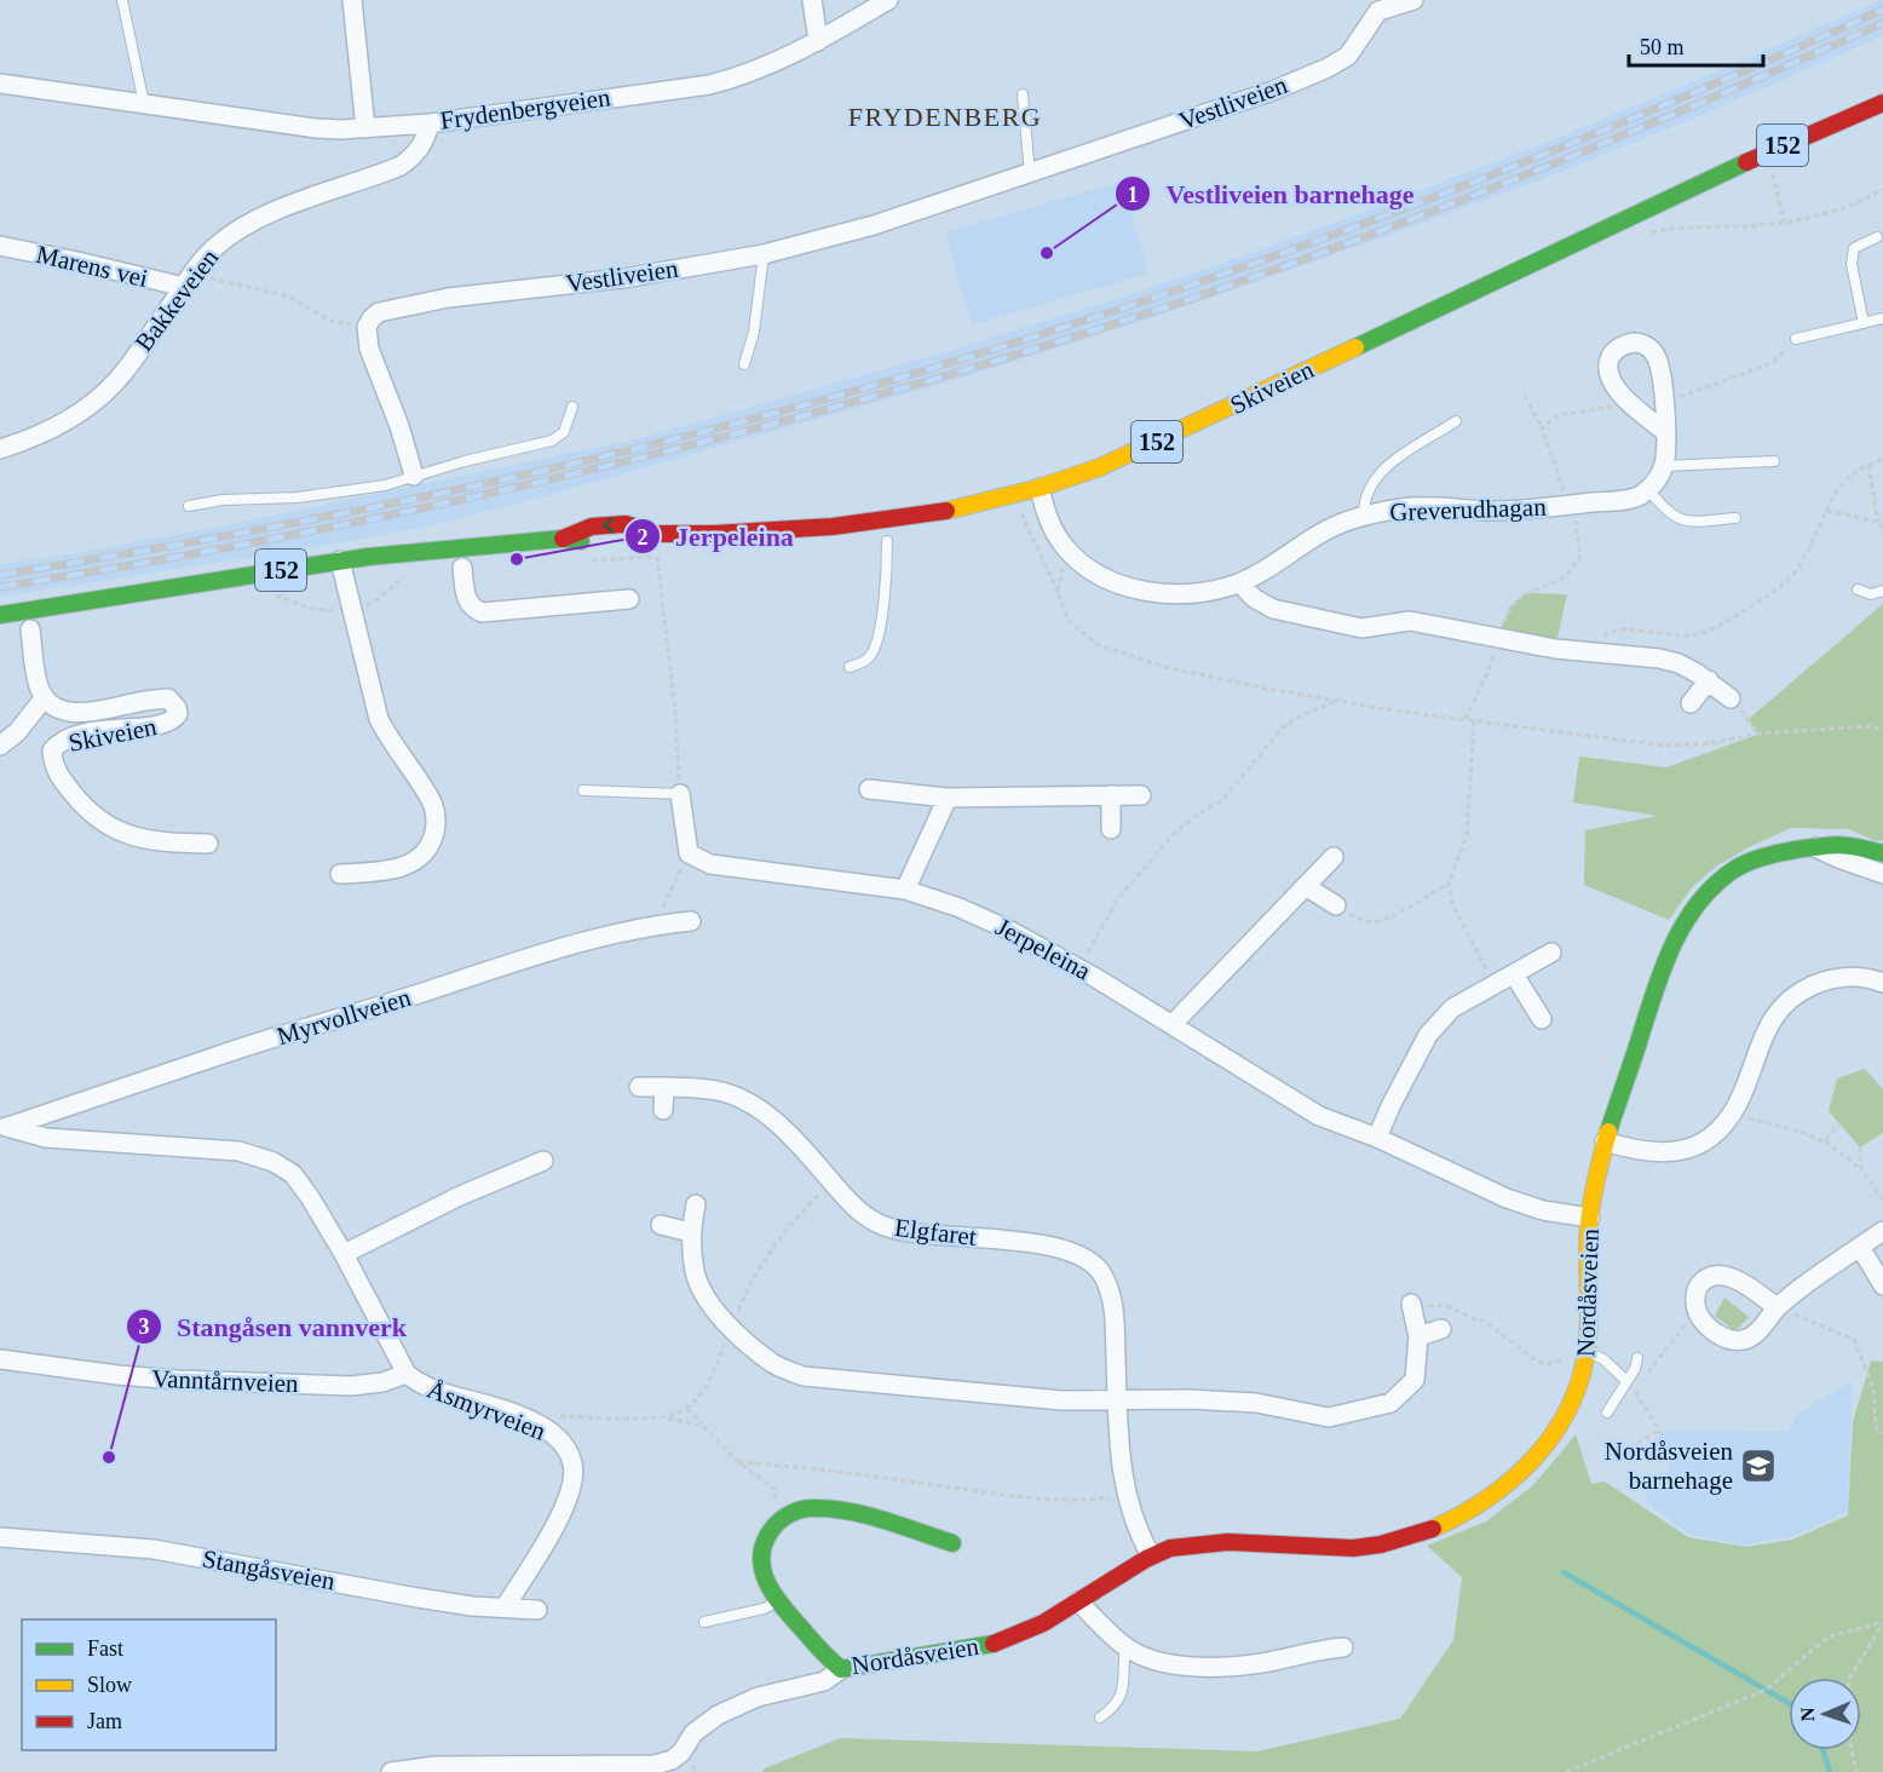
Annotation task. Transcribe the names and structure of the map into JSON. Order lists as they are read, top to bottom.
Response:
{
  "streets": {
    "main road": ["152", "Skiveien", "Nordåsveien"],
    "street": [
      "Vestliveien",
      "Frydenbergveien",
      "Marens vei",
      "Bakkeveien",
      "Greverudhagan",
      "Jerpeleina",
      "Myrvollveien",
      "Elgfaret",
      "Vanntårnveien",
      "Åsmyrveien",
      "Stangåsveien"
    ]
  },
  "crossings": [
    ["Frydenbergveien", "Bakkeveien"],
    ["Marens vei", "Bakkeveien"],
    ["Skiveien", "Greverudhagan"],
    ["Jerpeleina", "Nordåsveien"],
    ["Myrvollveien", "Åsmyrveien"],
    ["Elgfaret", "Nordåsveien"],
    ["Vanntårnveien", "Åsmyrveien"],
    ["Åsmyrveien", "Stangåsveien"]
  ],
  "districts": ["FRYDENBERG"],
  "places": {
    "other": ["Vestliveien barnehage", "Jerpeleina", "Stangåsen vannverk"],
    "school or university": ["Nordåsveien barnehage"]
  },
  "legend": ["Fast", "Slow", "Jam"],
  "scale_bar": "50 m",
  "north": "left"
}
